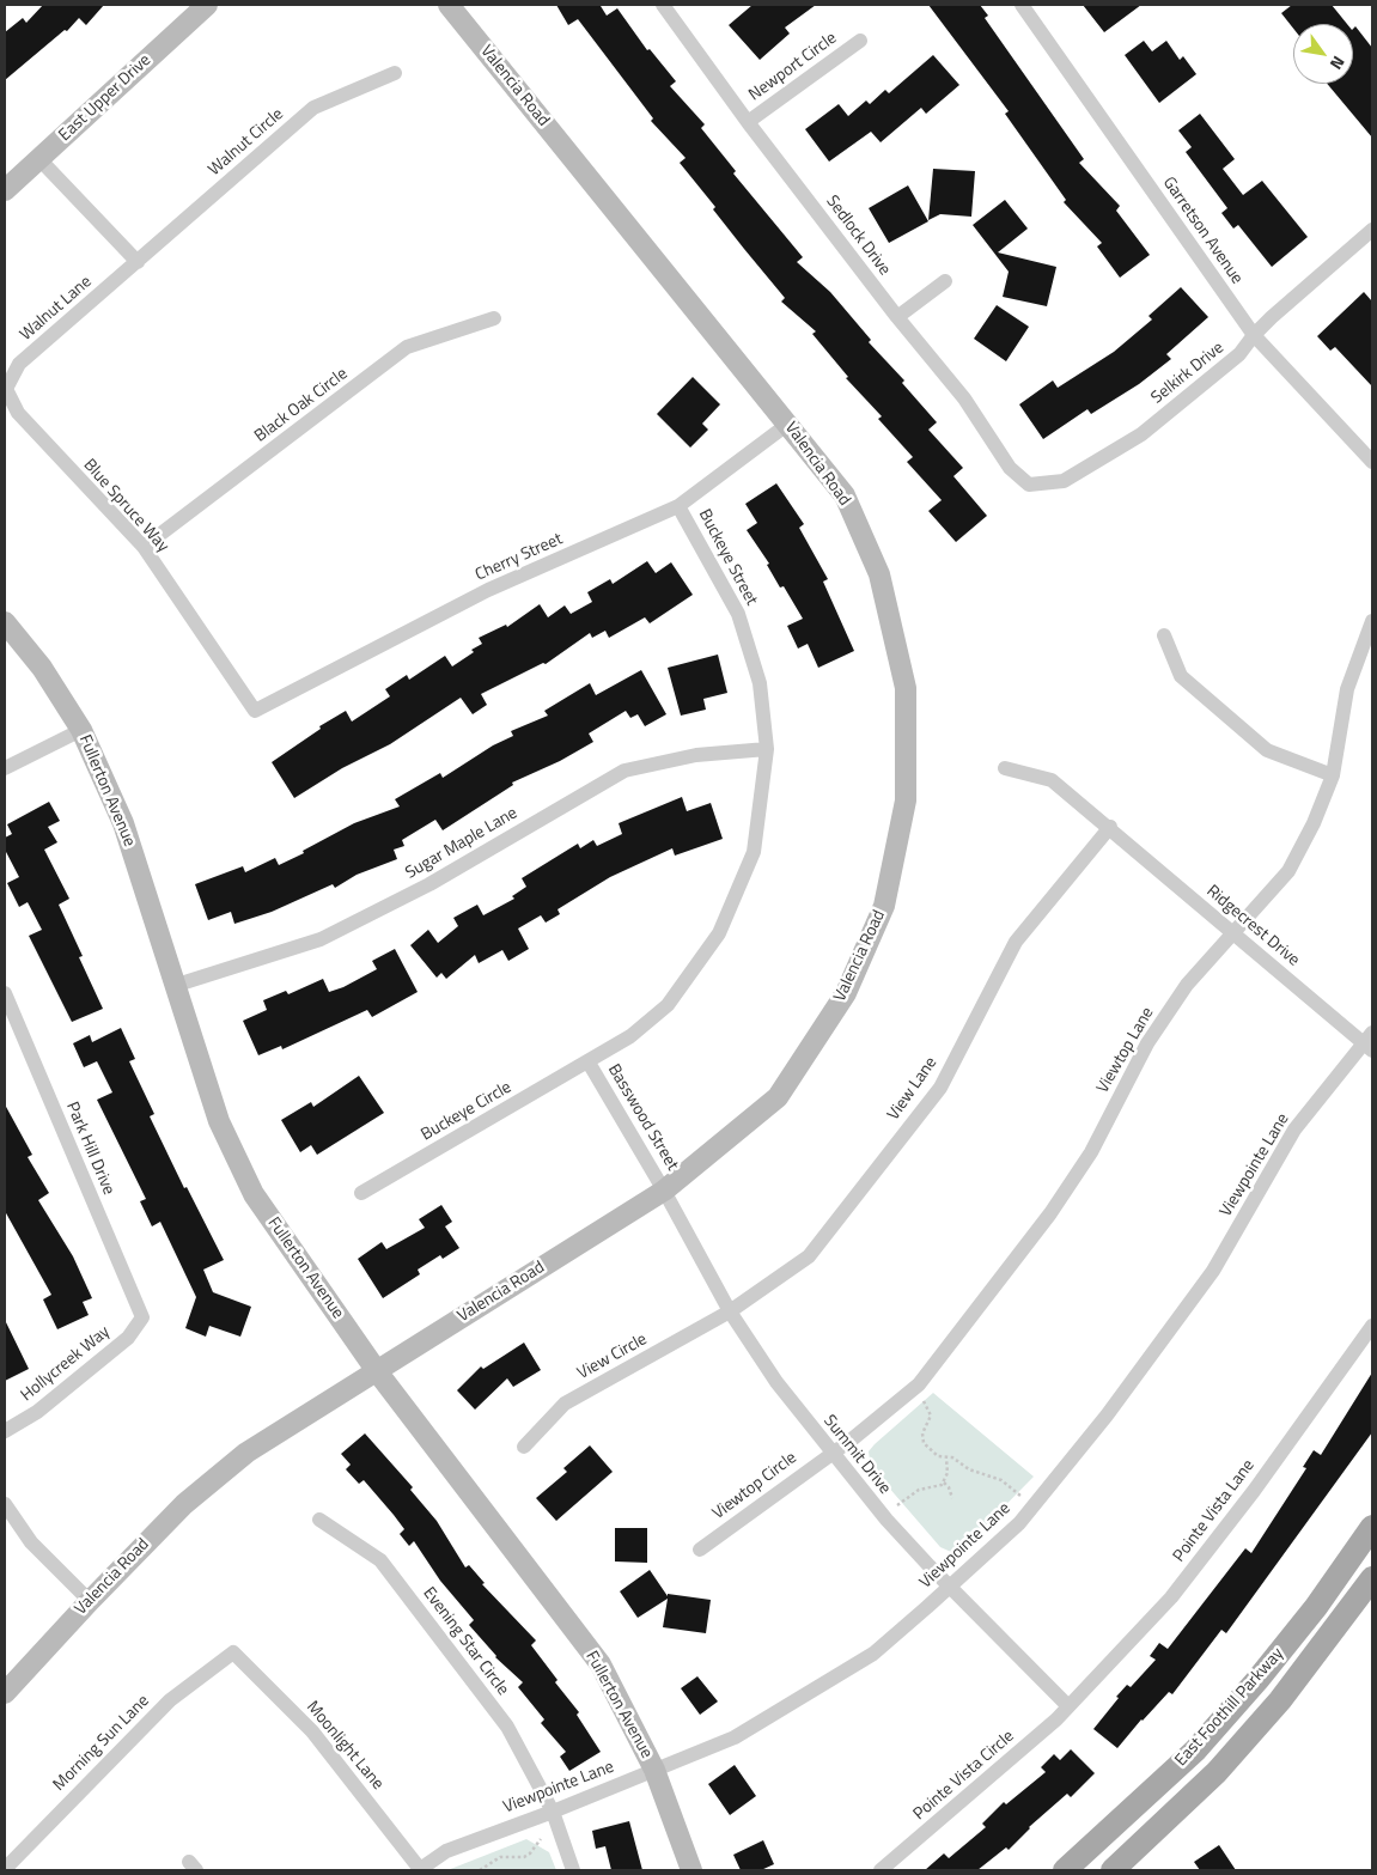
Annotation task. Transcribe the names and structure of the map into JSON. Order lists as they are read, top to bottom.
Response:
{
  "streets": {
    "main road": ["East Foothill Parkway"],
    "street": [
      "Newport Circle",
      "Valencia Road",
      "East Upper Drive",
      "Walnut Circle",
      "Garretson Avenue",
      "Sedlock Drive",
      "Walnut Lane",
      "Selkirk Drive",
      "Black Oak Circle",
      "Blue Spruce Way",
      "Cherry Street",
      "Buckeye Street",
      "Fullerton Avenue",
      "Sugar Maple Lane",
      "Ridgecrest Drive",
      "Viewtop Lane",
      "View Lane",
      "Buckeye Circle",
      "Basswood Street",
      "Park Hill Drive",
      "Viewpointe Lane",
      "View Circle",
      "Hollycreek Way",
      "Summit Drive",
      "Viewtop Circle",
      "Pointe Vista Lane",
      "Evening Star Circle",
      "Morning Sun Lane",
      "Moonlight Lane",
      "Pointe Vista Circle"
    ]
  },
  "crossings": [
    ["Newport Circle", "Sedlock Drive"],
    ["Valencia Road", "Cherry Street"],
    ["Valencia Road", "Fullerton Avenue"],
    ["Valencia Road", "Basswood Street"],
    ["Valencia Road", "Summit Drive"],
    ["Walnut Circle", "Walnut Lane"],
    ["Garretson Avenue", "Selkirk Drive"],
    ["Sedlock Drive", "Selkirk Drive"],
    ["Walnut Lane", "Blue Spruce Way"],
    ["Black Oak Circle", "Blue Spruce Way"],
    ["Blue Spruce Way", "Cherry Street"],
    ["Cherry Street", "Buckeye Street"],
    ["Buckeye Street", "Sugar Maple Lane"],
    ["Buckeye Street", "Buckeye Circle"],
    ["Buckeye Street", "Basswood Street"],
    ["Fullerton Avenue", "Sugar Maple Lane"],
    ["Fullerton Avenue", "Viewpointe Lane"],
    ["Ridgecrest Drive", "Viewtop Lane"],
    ["Ridgecrest Drive", "View Lane"],
    ["Ridgecrest Drive", "Viewpointe Lane"],
    ["Viewtop Lane", "Summit Drive"],
    ["Viewtop Lane", "Viewtop Circle"],
    ["View Lane", "View Circle"],
    ["View Lane", "Summit Drive"],
    ["Buckeye Circle", "Basswood Street"],
    ["Basswood Street", "Summit Drive"],
    ["Park Hill Drive", "Hollycreek Way"],
    ["Viewpointe Lane", "Summit Drive"],
    ["Viewpointe Lane", "Evening Star Circle"],
    ["Viewpointe Lane", "Moonlight Lane"],
    ["View Circle", "Summit Drive"],
    ["Summit Drive", "Viewtop Circle"],
    ["Summit Drive", "Pointe Vista Lane"],
    ["Summit Drive", "Pointe Vista Circle"],
    ["Pointe Vista Lane", "Pointe Vista Circle"],
    ["Morning Sun Lane", "Moonlight Lane"]
  ],
  "north": "bottom right"
}
